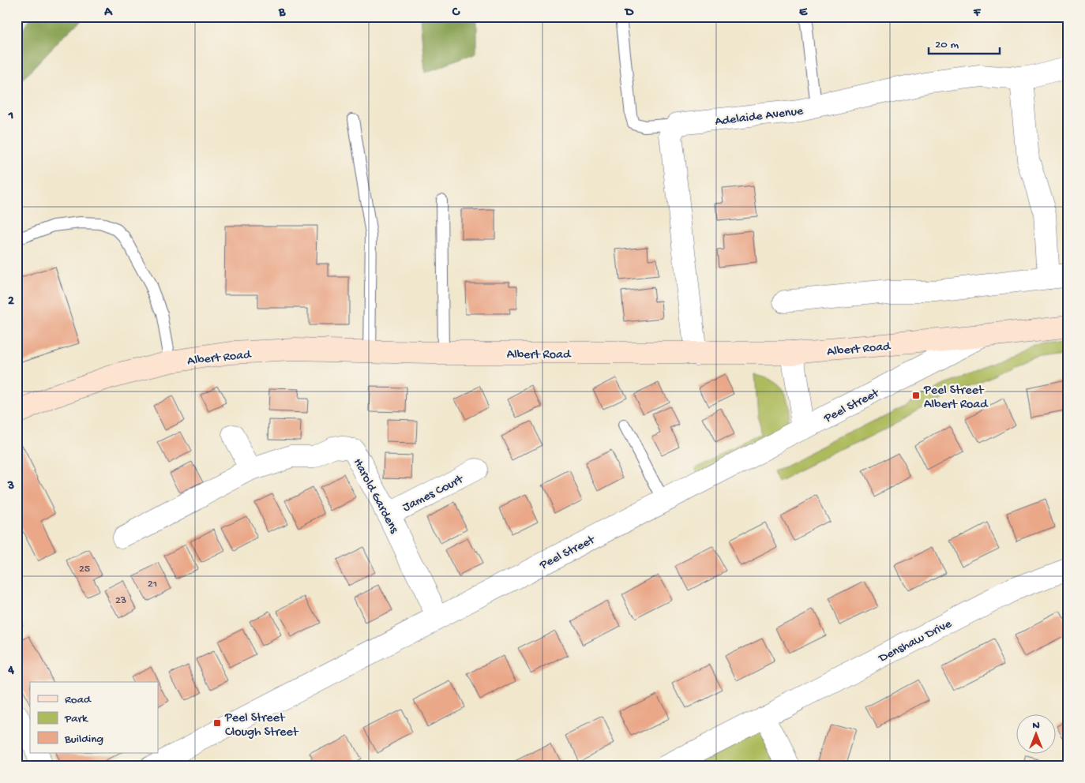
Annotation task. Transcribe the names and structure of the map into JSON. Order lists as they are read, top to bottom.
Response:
{
  "streets": {
    "street": [
      "Adelaide Avenue",
      "Albert Road",
      "Peel Street",
      "James Court",
      "Harold Gardens",
      "Denshaw Drive"
    ]
  },
  "crossings": [
    ["Albert Road", "Peel Street"],
    ["Peel Street", "Harold Gardens"],
    ["James Court", "Harold Gardens"]
  ],
  "places": {
    "transit": ["Peel Street Albert Road", "Peel Street Clough Street"]
  },
  "house_numbers": ["25", "21", "23"],
  "legend": ["Road", "Park", "Building"],
  "scale_bar": "20 m",
  "north": "top",
  "grid": {
    "columns": [
      "A",
      "B",
      "C",
      "D",
      "E",
      "F"
    ],
    "rows": [
      "1",
      "2",
      "3",
      "4"
    ]
  }
}
